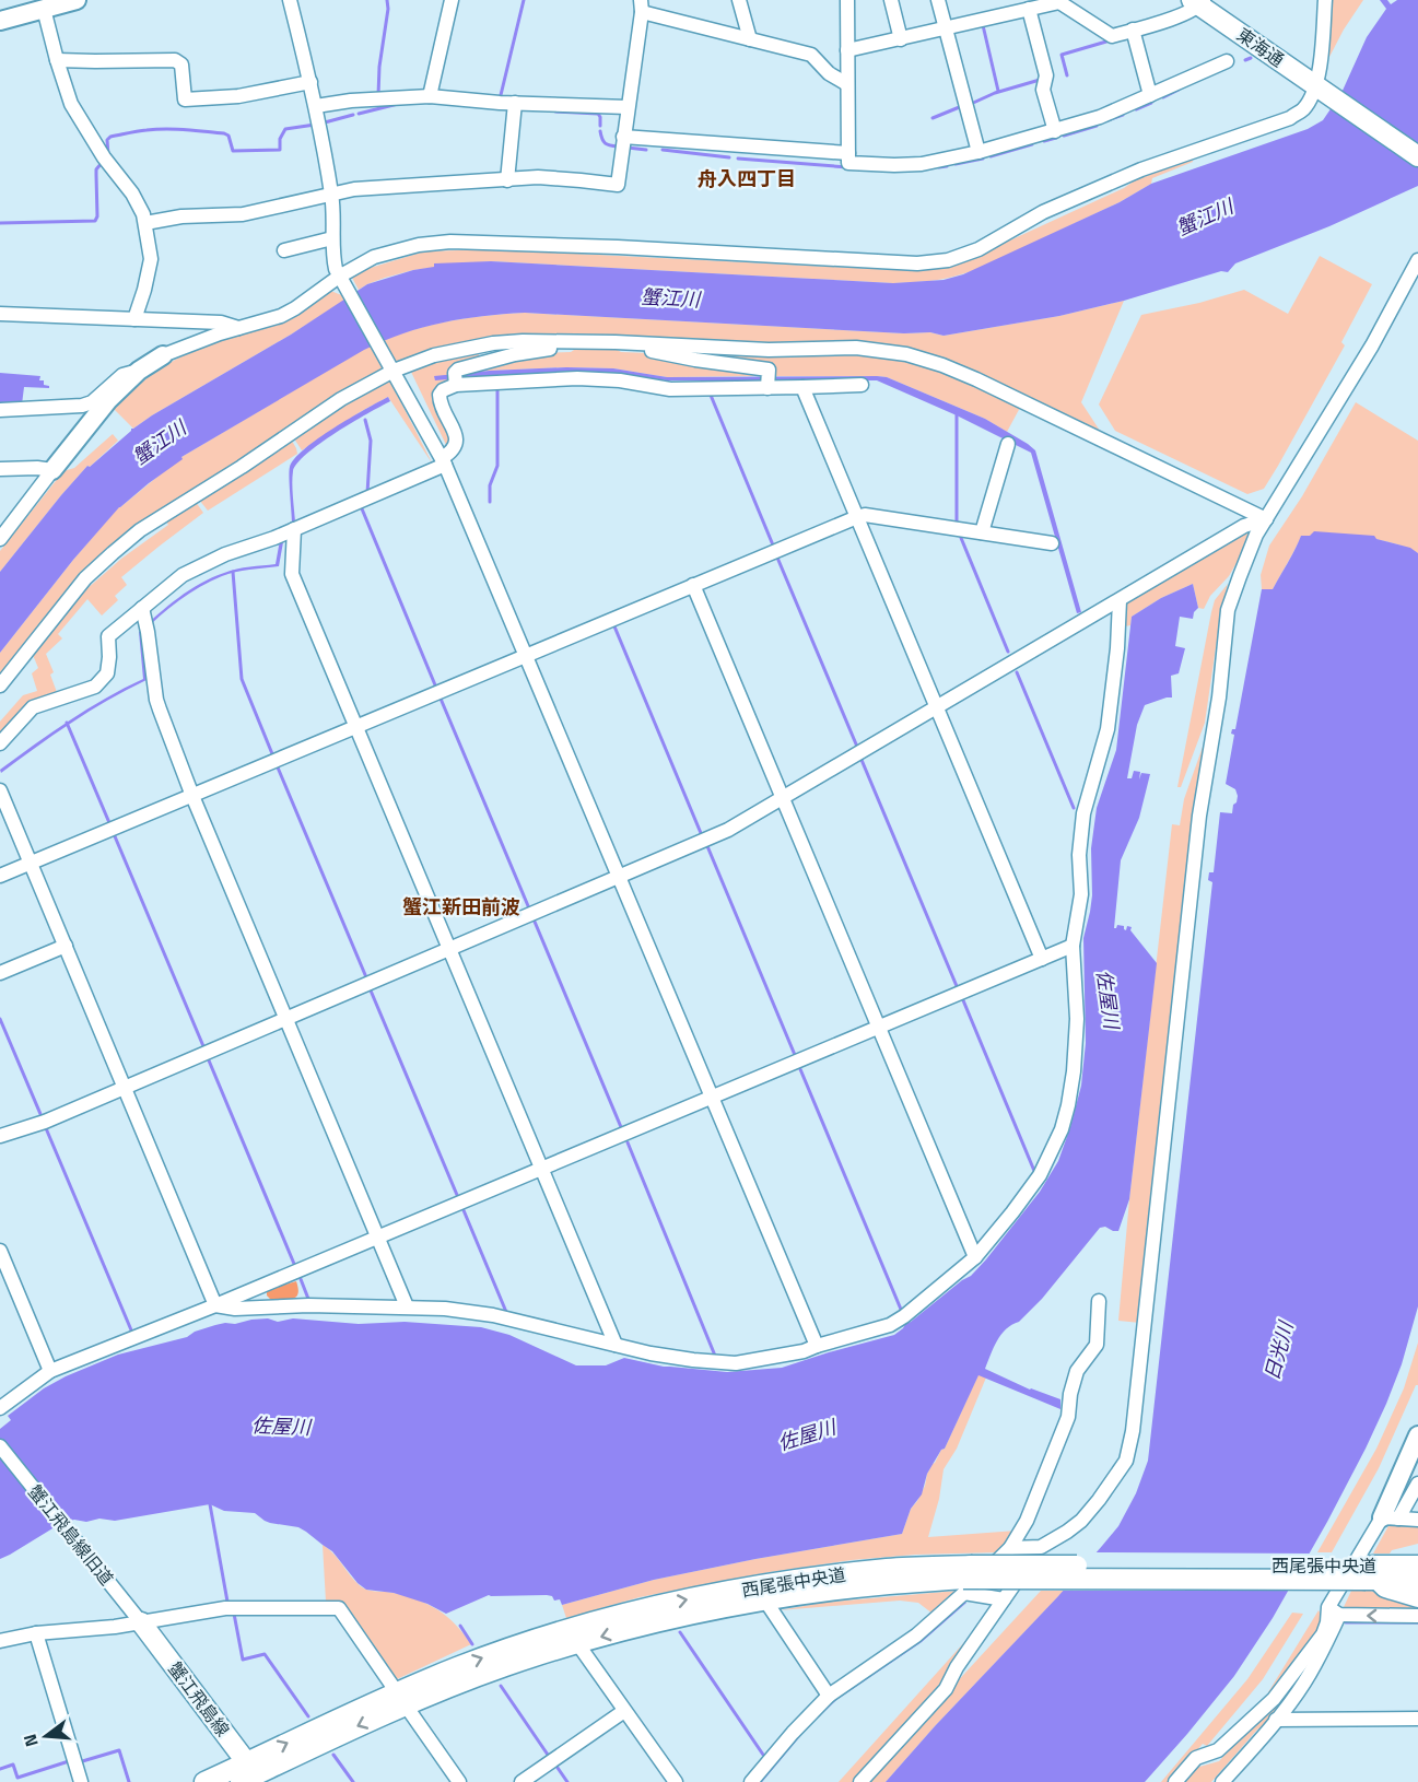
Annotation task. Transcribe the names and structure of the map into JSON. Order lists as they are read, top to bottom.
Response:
{
  "streets": {
    "main road": ["東海通", "西尾張中央道", "蟹江飛島線"],
    "street": ["蟹江飛島線旧道"]
  },
  "crossings": [
    ["蟹江飛島線旧道", "蟹江飛島線"],
    ["西尾張中央道", "蟹江飛島線"]
  ],
  "districts": ["舟入四丁目", "蟹江新田前波"],
  "water": ["蟹江川", "佐屋川", "日光川"],
  "north": "left"
}
